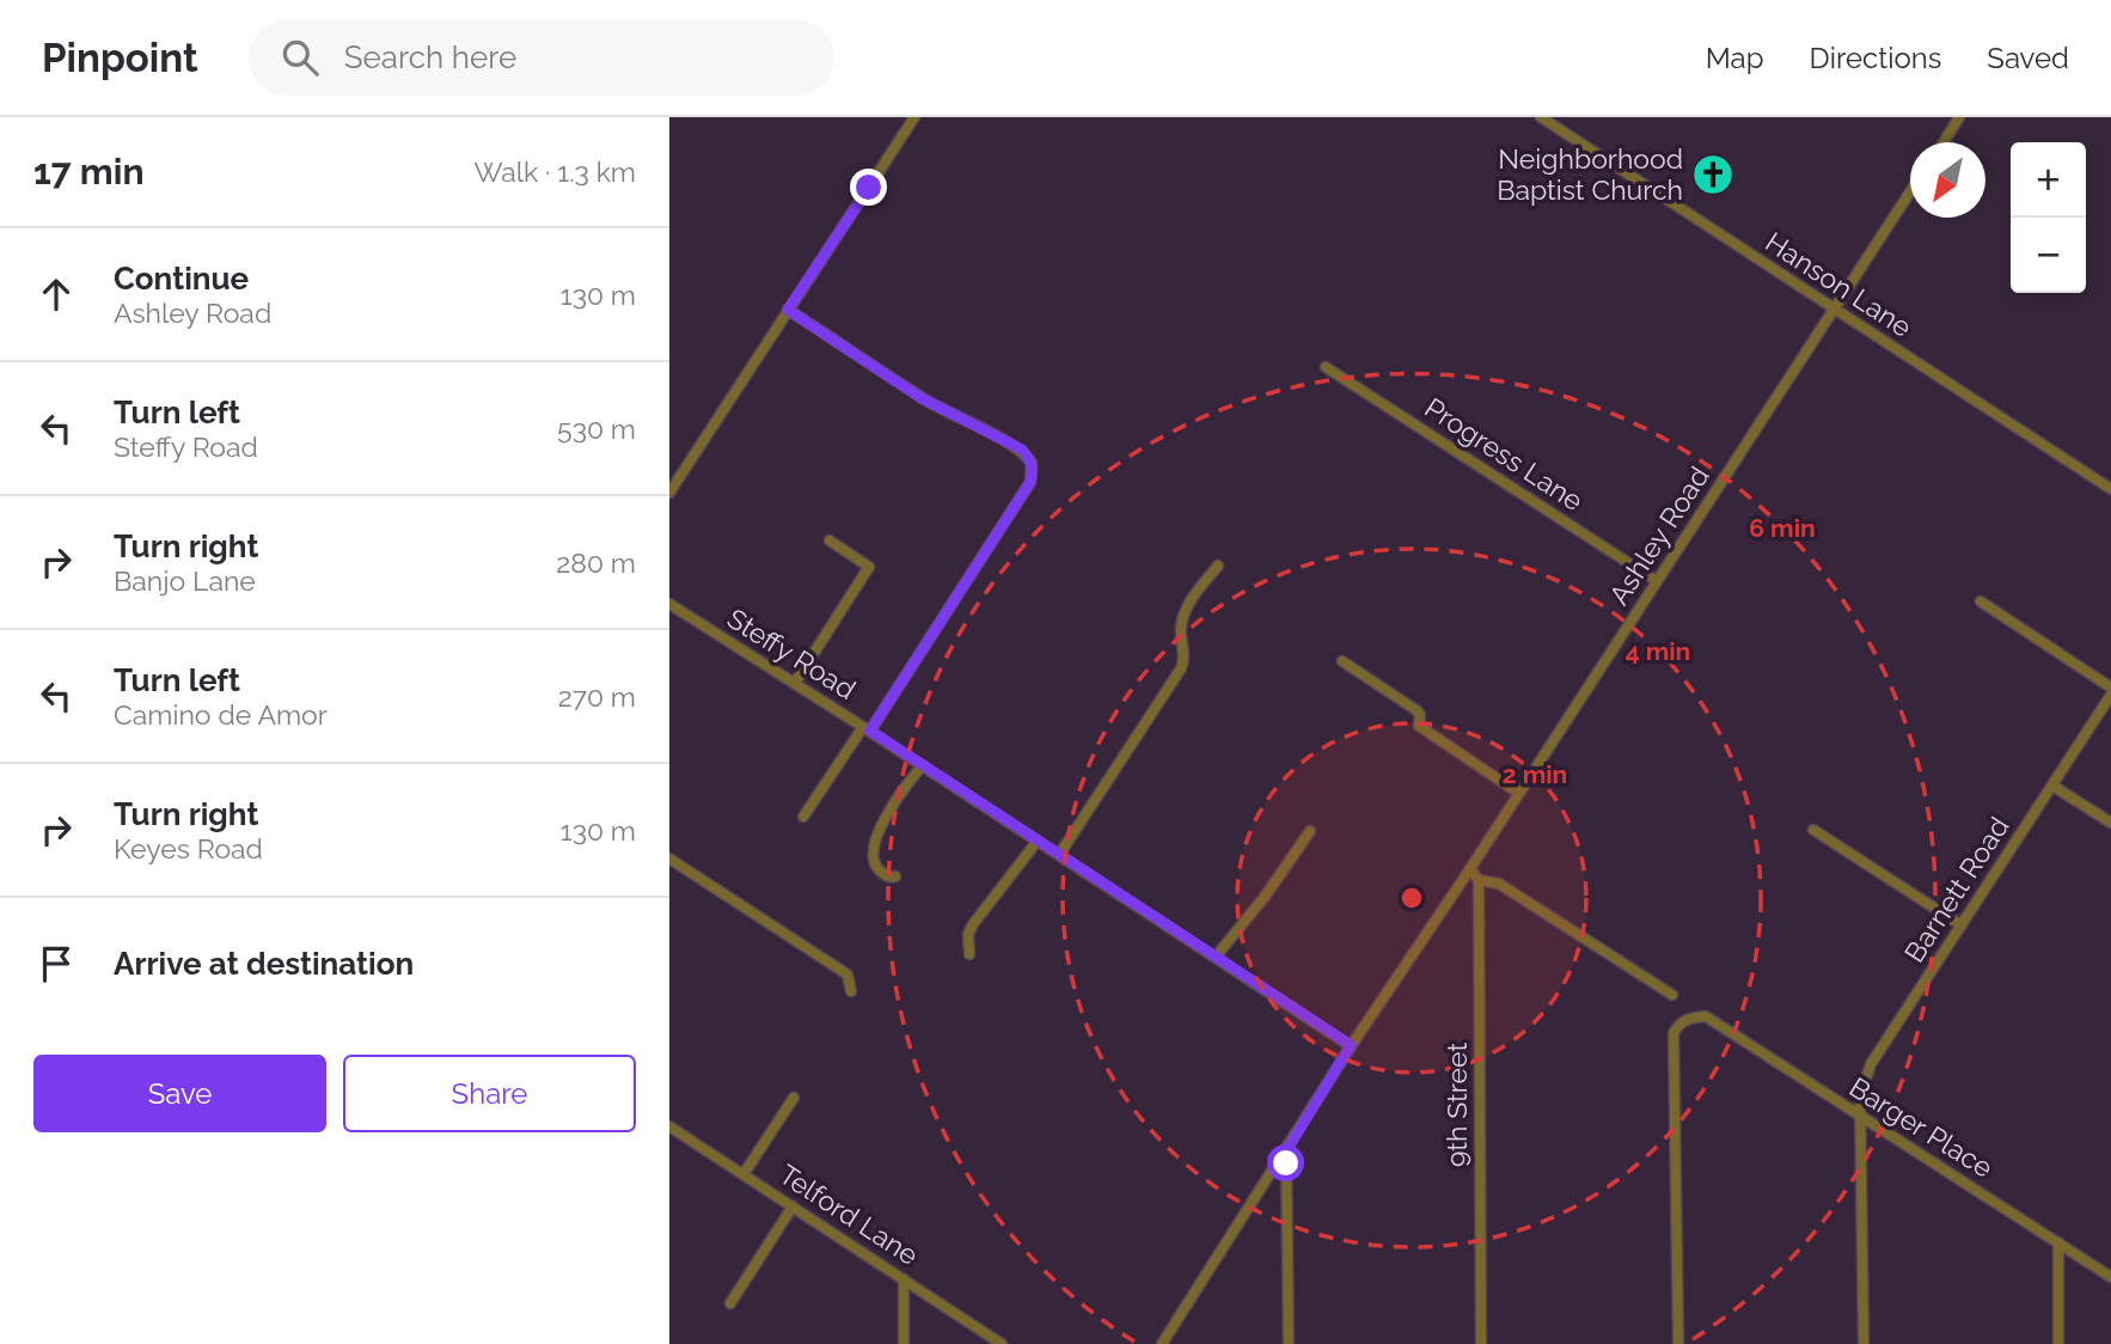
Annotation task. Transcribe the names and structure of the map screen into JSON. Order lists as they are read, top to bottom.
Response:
{
  "streets": {
    "street": [
      "Hanson Lane",
      "Progress Lane",
      "Ashley Road",
      "Steffy Road",
      "Barnett Road",
      "9th Street",
      "Barger Place",
      "Telford Lane"
    ]
  },
  "crossings": [
    ["Hanson Lane", "Ashley Road"],
    ["Progress Lane", "Ashley Road"],
    ["Ashley Road", "Steffy Road"],
    ["Barnett Road", "Barger Place"]
  ],
  "places": {
    "church": ["Neighborhood Baptist Church"]
  },
  "north": "bottom left",
  "page": {
    "header": "Pinpoint",
    "search": "Search here",
    "nav": ["Map", "Directions", "Saved"],
    "heading": ["17 min", "Walk · 1.3 km"],
    "map_buttons": ["+", "−"],
    "list": [
      ["Continue", "Ashley Road", "130 m"],
      ["Turn left", "Steffy Road", "530 m"],
      ["Turn right", "Banjo Lane", "280 m"],
      ["Turn left", "Camino de Amor", "270 m"],
      ["Turn right", "Keyes Road", "130 m"],
      "Arrive at destination"
    ],
    "buttons": ["Save", "Share"]
  },
  "rings": ["6 min", "4 min", "2 min"]
}
